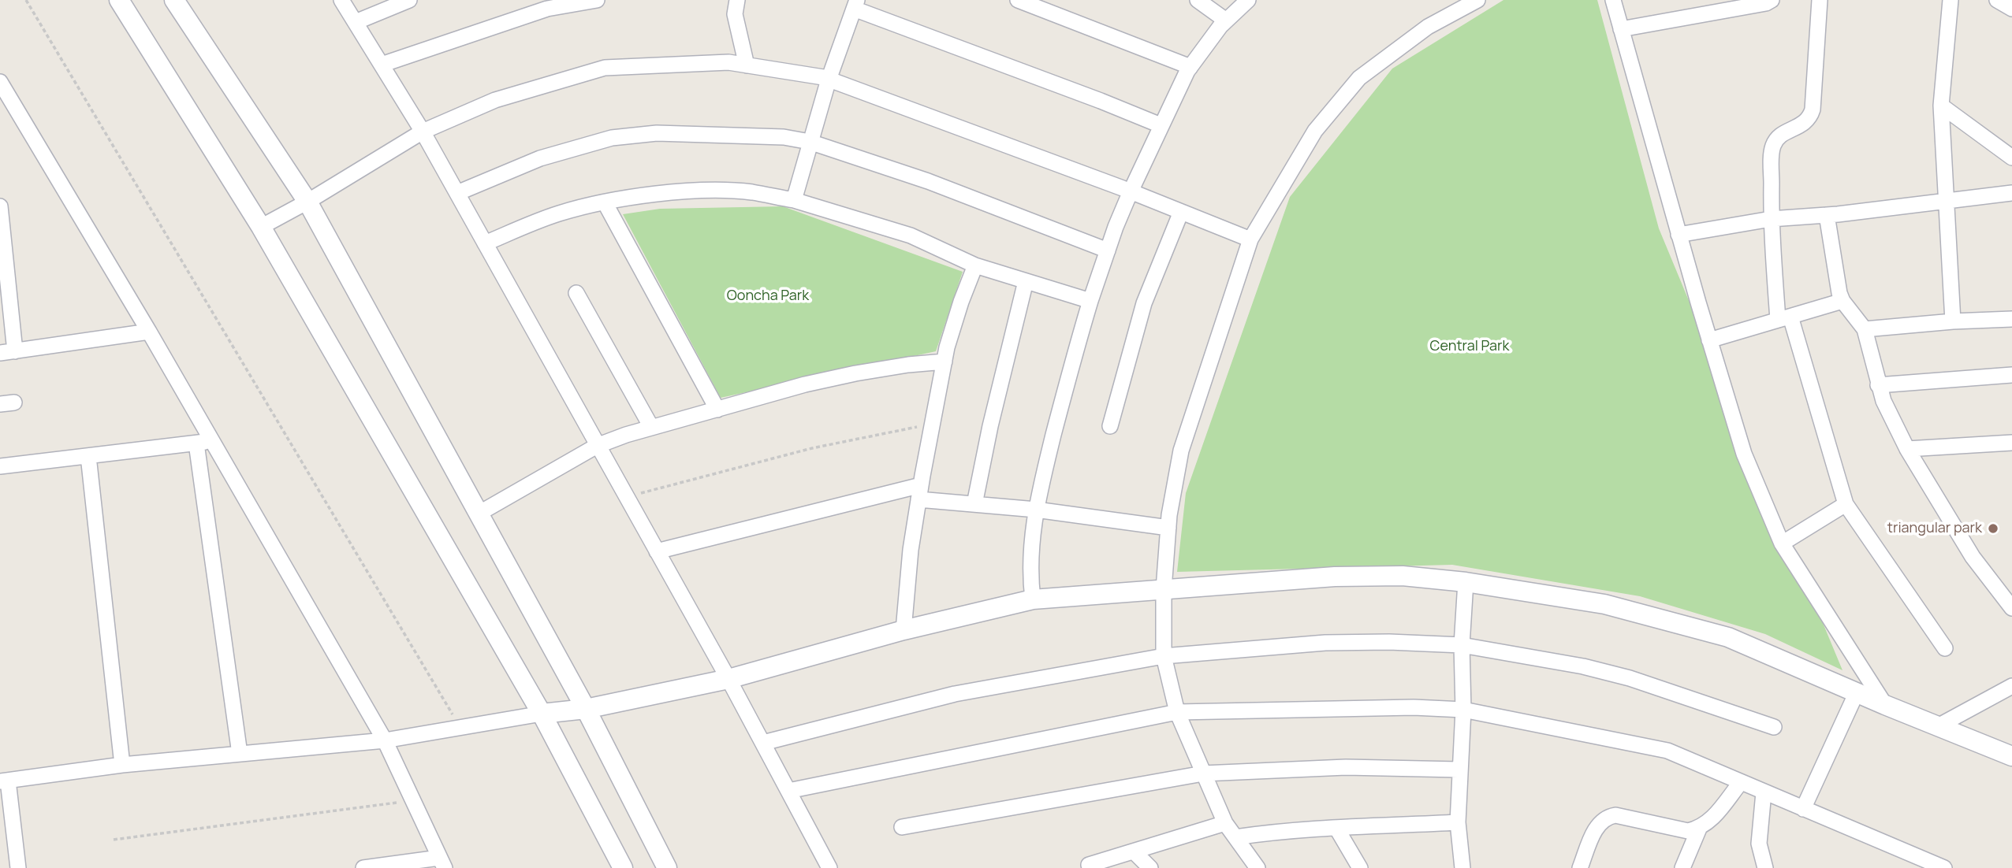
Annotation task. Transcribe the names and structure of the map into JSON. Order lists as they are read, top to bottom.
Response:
{
  "parks": ["Ooncha Park", "Central Park"],
  "places": ["triangular park"]
}
